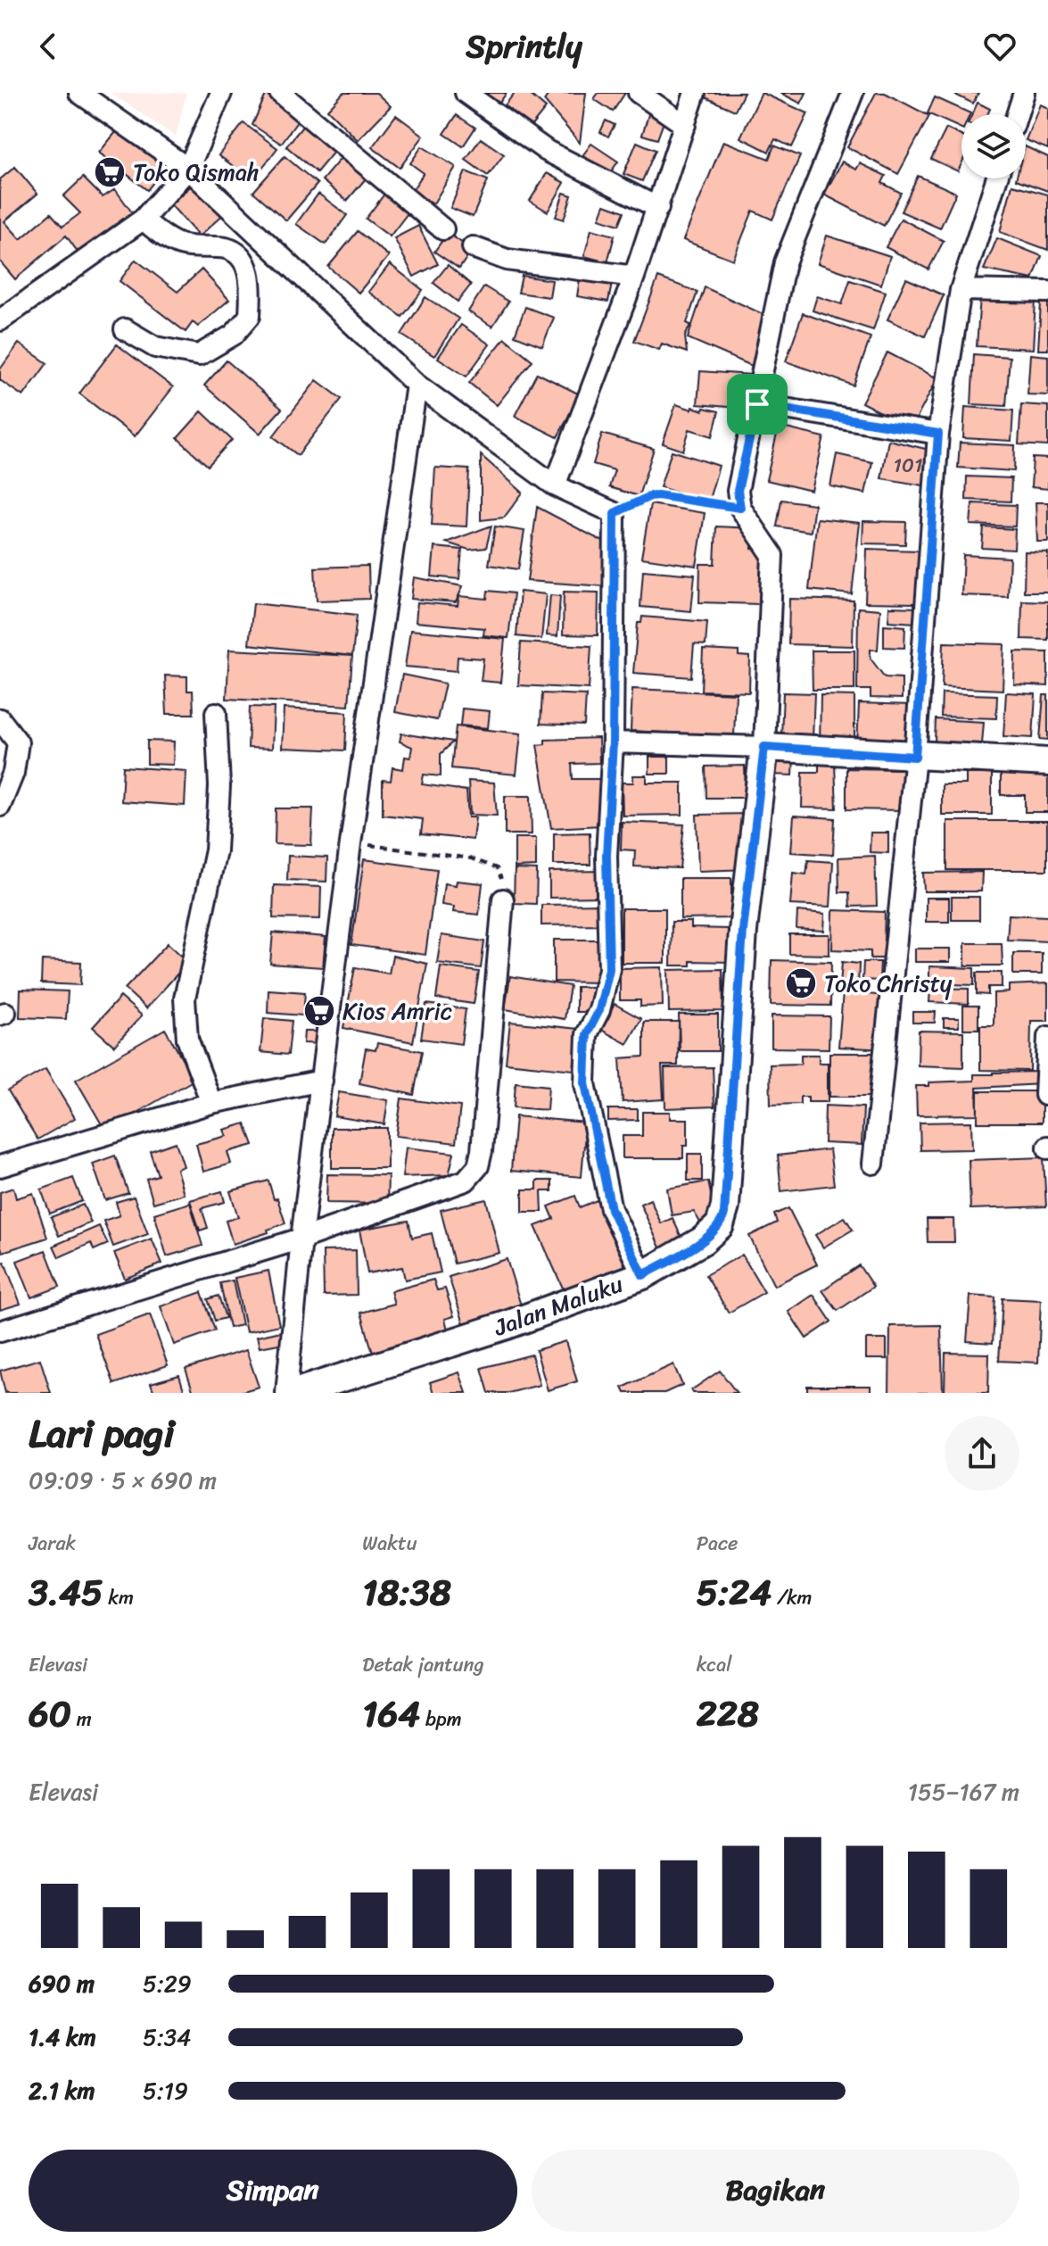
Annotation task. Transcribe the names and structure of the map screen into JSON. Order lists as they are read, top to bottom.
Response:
{
  "streets": {
    "main road": ["Jalan Maluku"]
  },
  "places": {
    "supermarket": ["Toko Qismah", "Toko Christy", "Kios Amric"]
  },
  "house_numbers": ["101"],
  "page": {
    "header": "Sprintly",
    "heading": ["Lari pagi", "09:09 · 5 × 690 m"],
    "stats": [
      ["Jarak", "3.45 km"],
      ["Waktu", "18:38"],
      ["Pace", "5:24 /km"],
      ["Elevasi", "60 m"],
      ["Detak jantung", "164 bpm"],
      ["kcal", "228"]
    ],
    "chart": ["Elevasi", "155–167 m"],
    "list": [
      {
        "name": "690 m",
        "note": "5:29"
      },
      {
        "name": "1.4 km",
        "note": "5:34"
      },
      {
        "name": "2.1 km",
        "note": "5:19"
      }
    ],
    "buttons": ["Simpan", "Bagikan"]
  }
}
